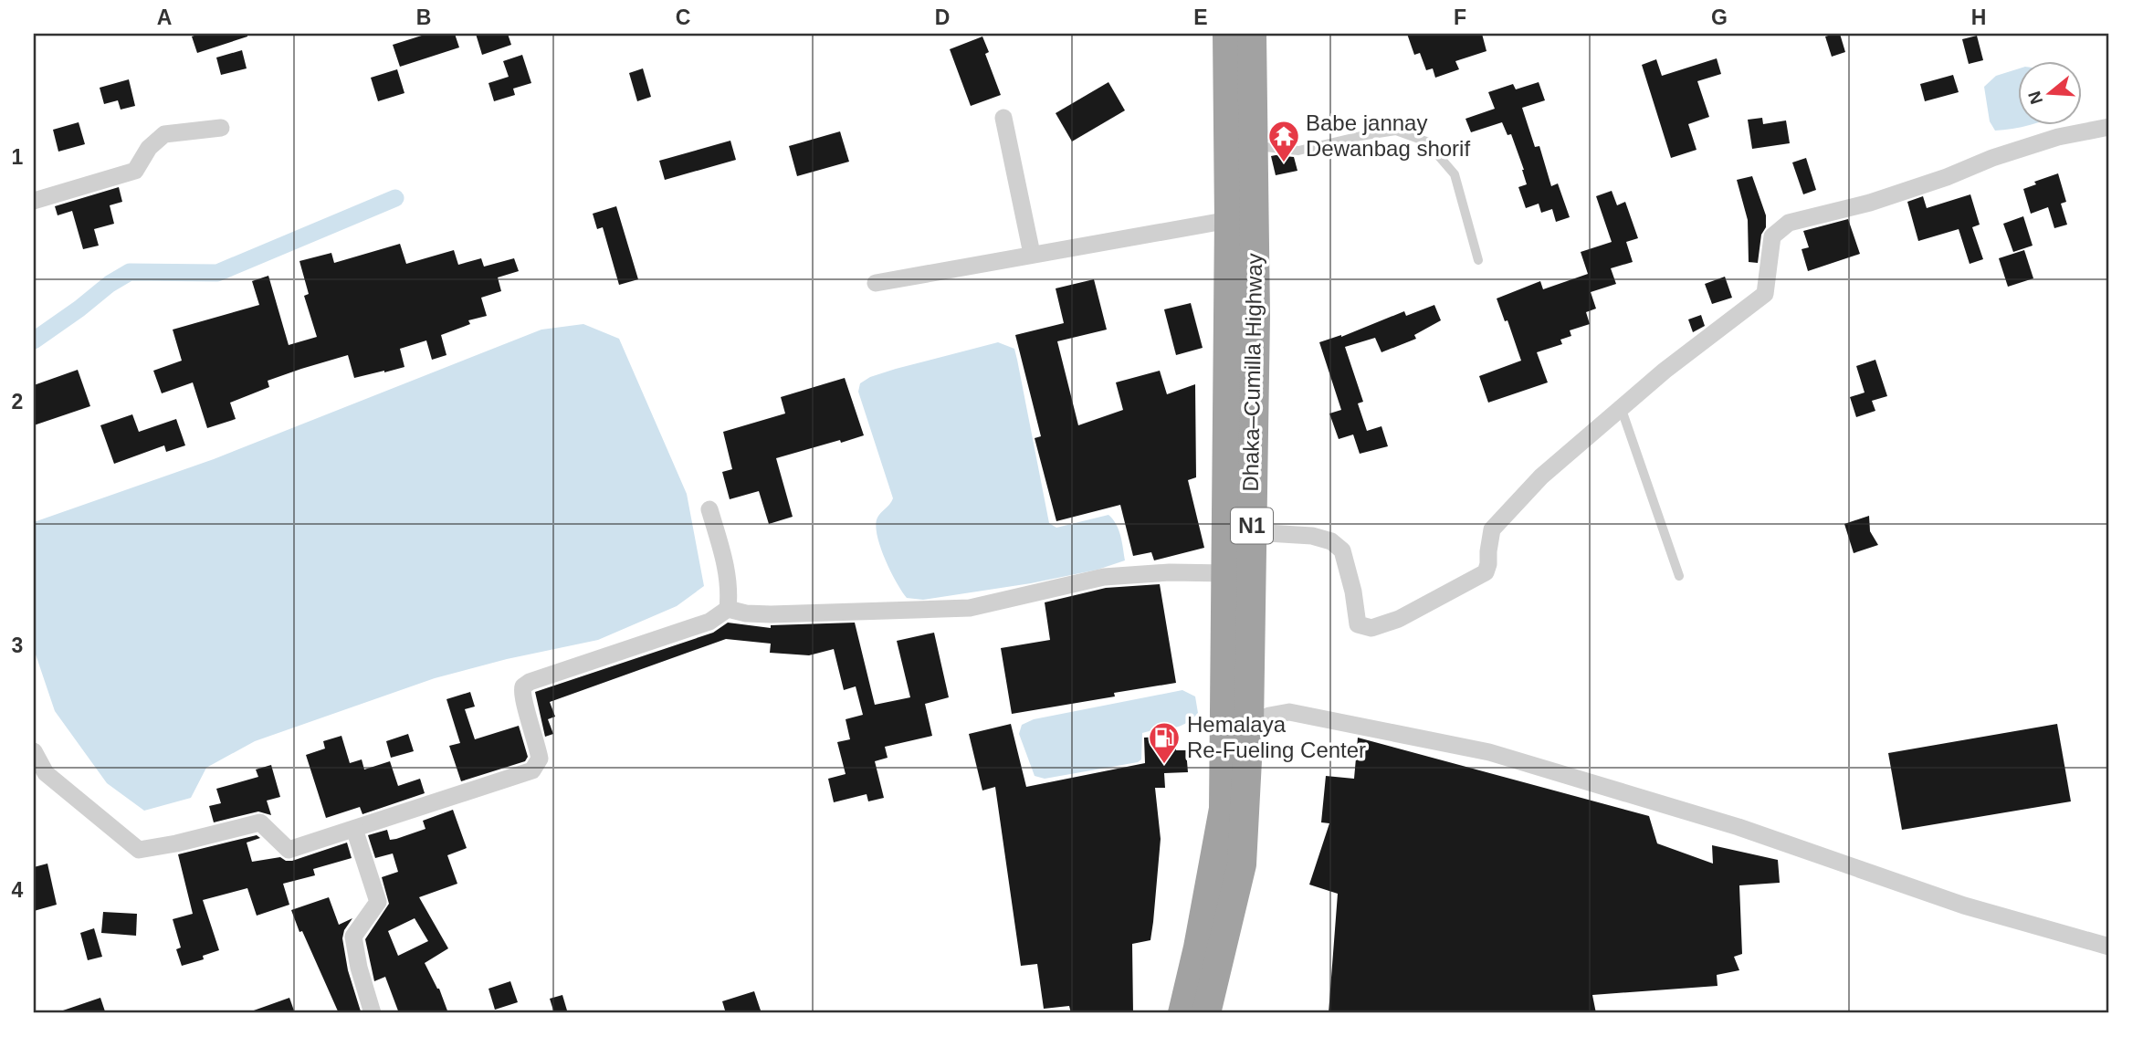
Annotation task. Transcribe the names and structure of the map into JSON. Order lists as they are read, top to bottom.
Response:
{
  "streets": {
    "highway": ["Dhaka–Cumilla Highway", "N1"]
  },
  "places": {
    "temple": ["Babe jannay Dewanbag shorif"],
    "fuel station": ["Hemalaya Re-Fueling Center"]
  },
  "north": "left",
  "grid": {
    "columns": [
      "A",
      "B",
      "C",
      "D",
      "E",
      "F",
      "G",
      "H"
    ],
    "rows": [
      "1",
      "2",
      "3",
      "4"
    ]
  }
}
